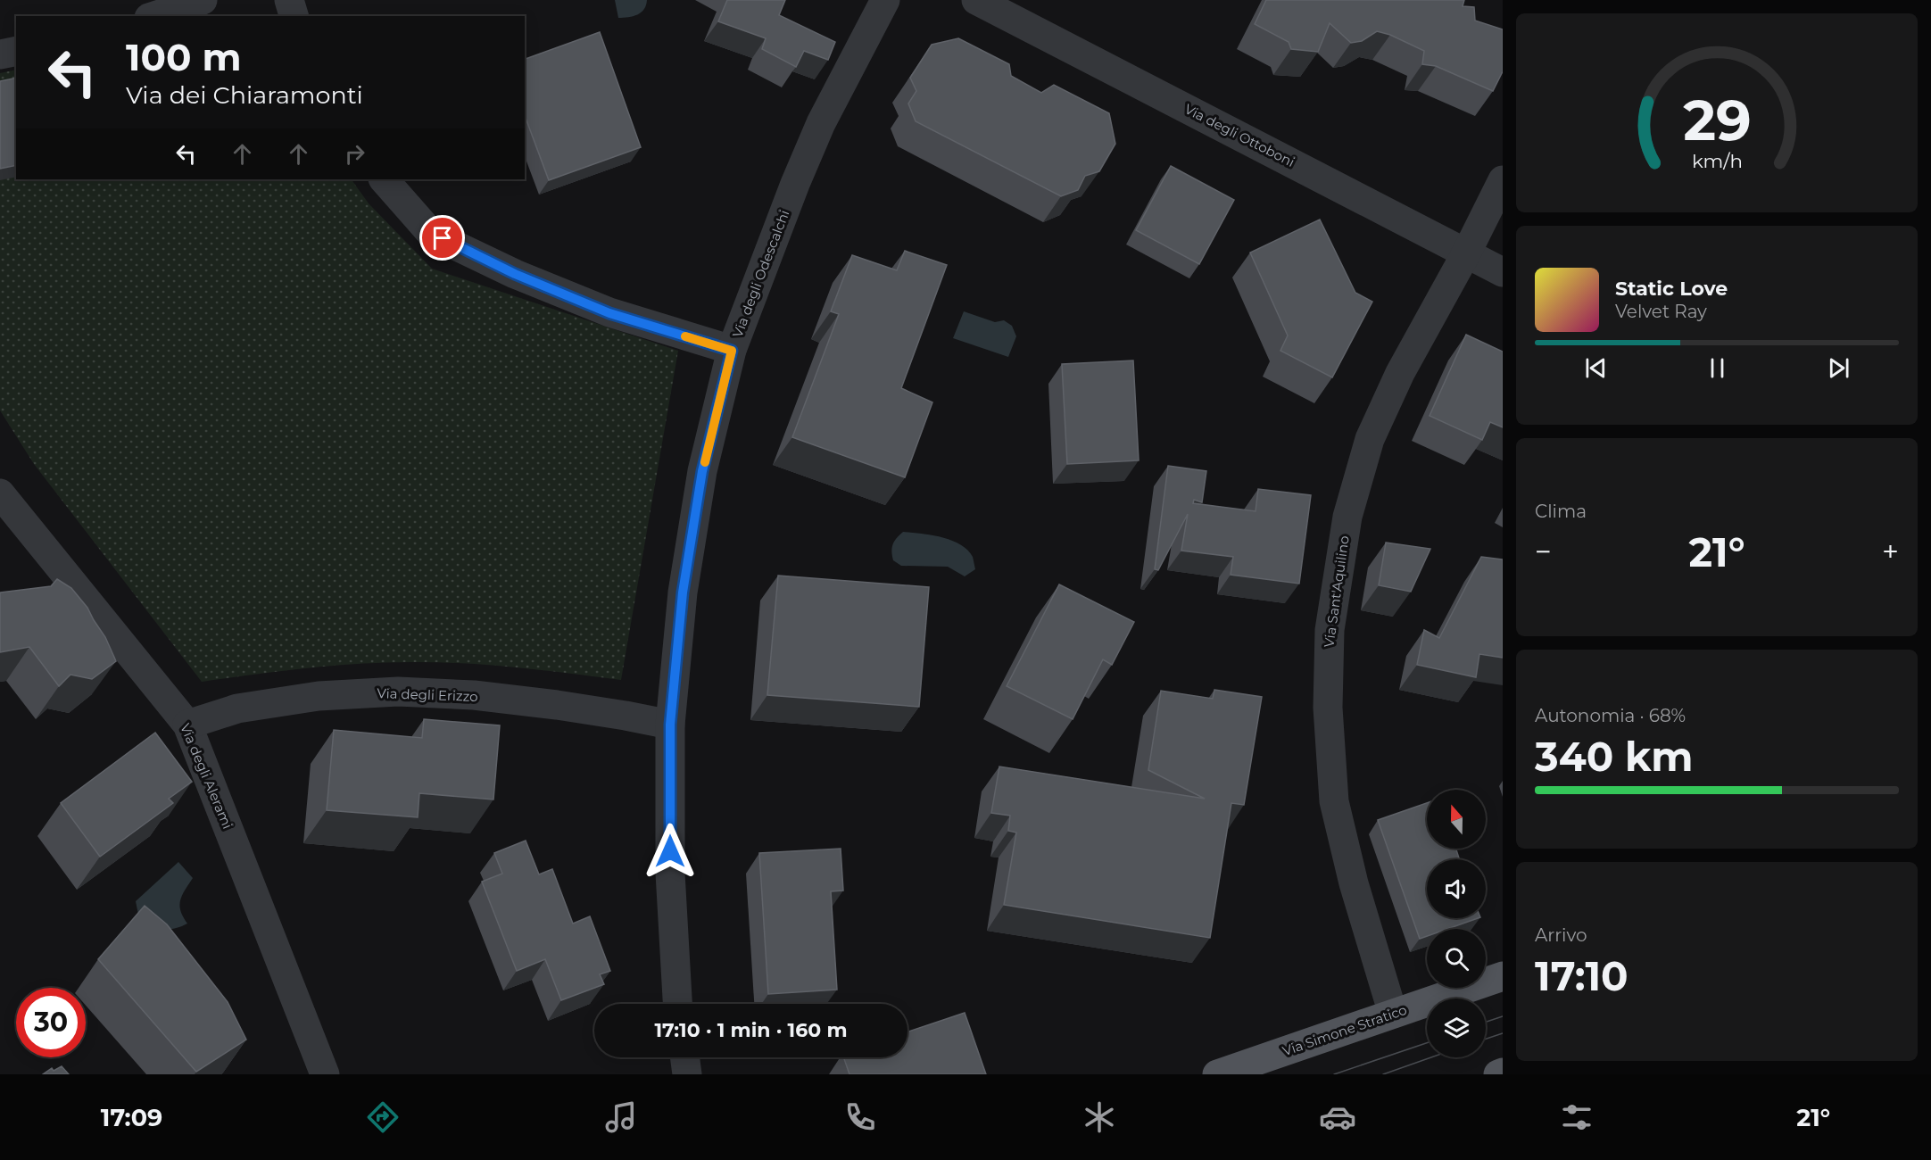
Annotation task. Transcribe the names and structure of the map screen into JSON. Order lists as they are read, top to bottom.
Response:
{
  "streets": {
    "main road": ["Via Simone Stratico"],
    "street": [
      "Via degli Ottoboni",
      "Via degli Odescalchi",
      "Via Sant'Aquilino",
      "Via degli Erizzo",
      "Via degli Alerami"
    ]
  },
  "crossings": [
    ["Via degli Ottoboni", "Via Sant'Aquilino"],
    ["Via degli Odescalchi", "Via degli Erizzo"],
    ["Via Sant'Aquilino", "Via Simone Stratico"],
    ["Via degli Erizzo", "Via degli Alerami"]
  ],
  "north": "top",
  "page": {
    "turn": ["100 m", "Via dei Chiaramonti"],
    "song": ["Static Love", "Velvet Ray"],
    "tile": [
      "Clima",
      ["Autonomia · 68%", "340 km"],
      ["Arrivo", "17:10"]
    ],
    "heat": ["−", "21°", "+"],
    "limit": "30",
    "trip": "17:10 · 1 min · 160 m",
    "tabs": ["17:09", "21°"],
    "gauge": ["29", "km/h"]
  }
}
